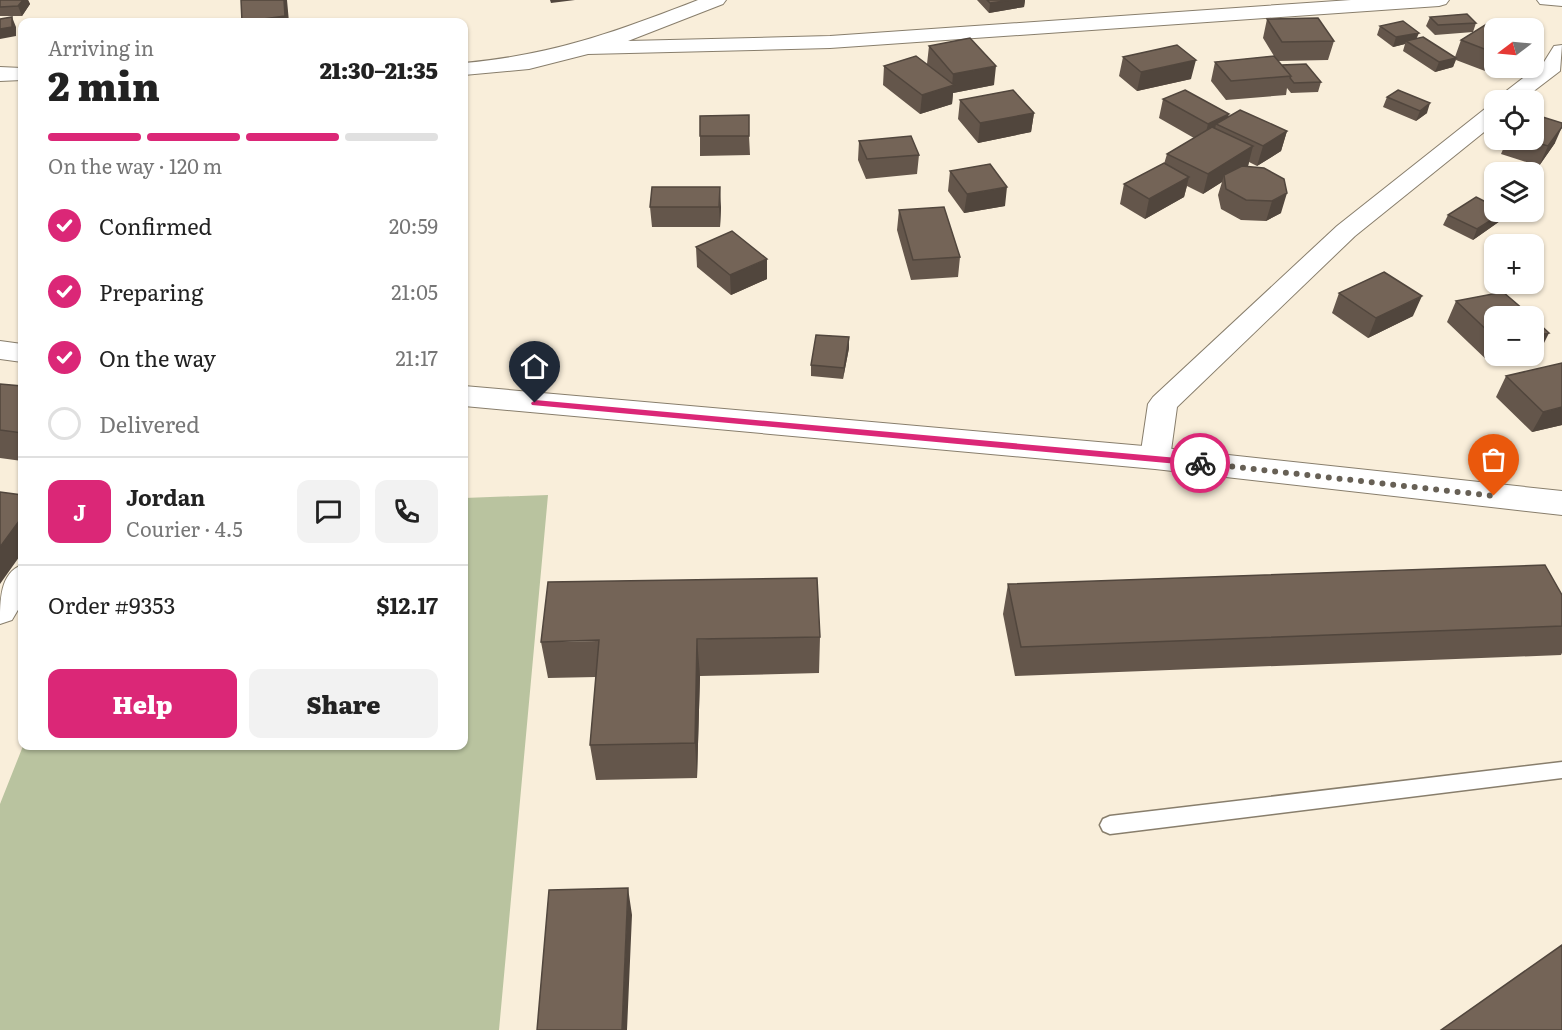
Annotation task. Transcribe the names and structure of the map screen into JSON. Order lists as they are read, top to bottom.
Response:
{
  "north": "left",
  "page": {
    "map_buttons": ["+", "−"],
    "heading": ["2 min", "Arriving in", "21:30–21:35"],
    "panel": [
      "Jordan",
      "Courier · 4.5",
      "Order #9353",
      "$12.17"
    ],
    "bar": "On the way · 120 m",
    "list": [
      ["Confirmed", "20:59"],
      ["Preparing", "21:05"],
      ["On the way", "21:17"],
      "Delivered"
    ],
    "round": "J",
    "buttons": ["Help", "Share"]
  }
}
